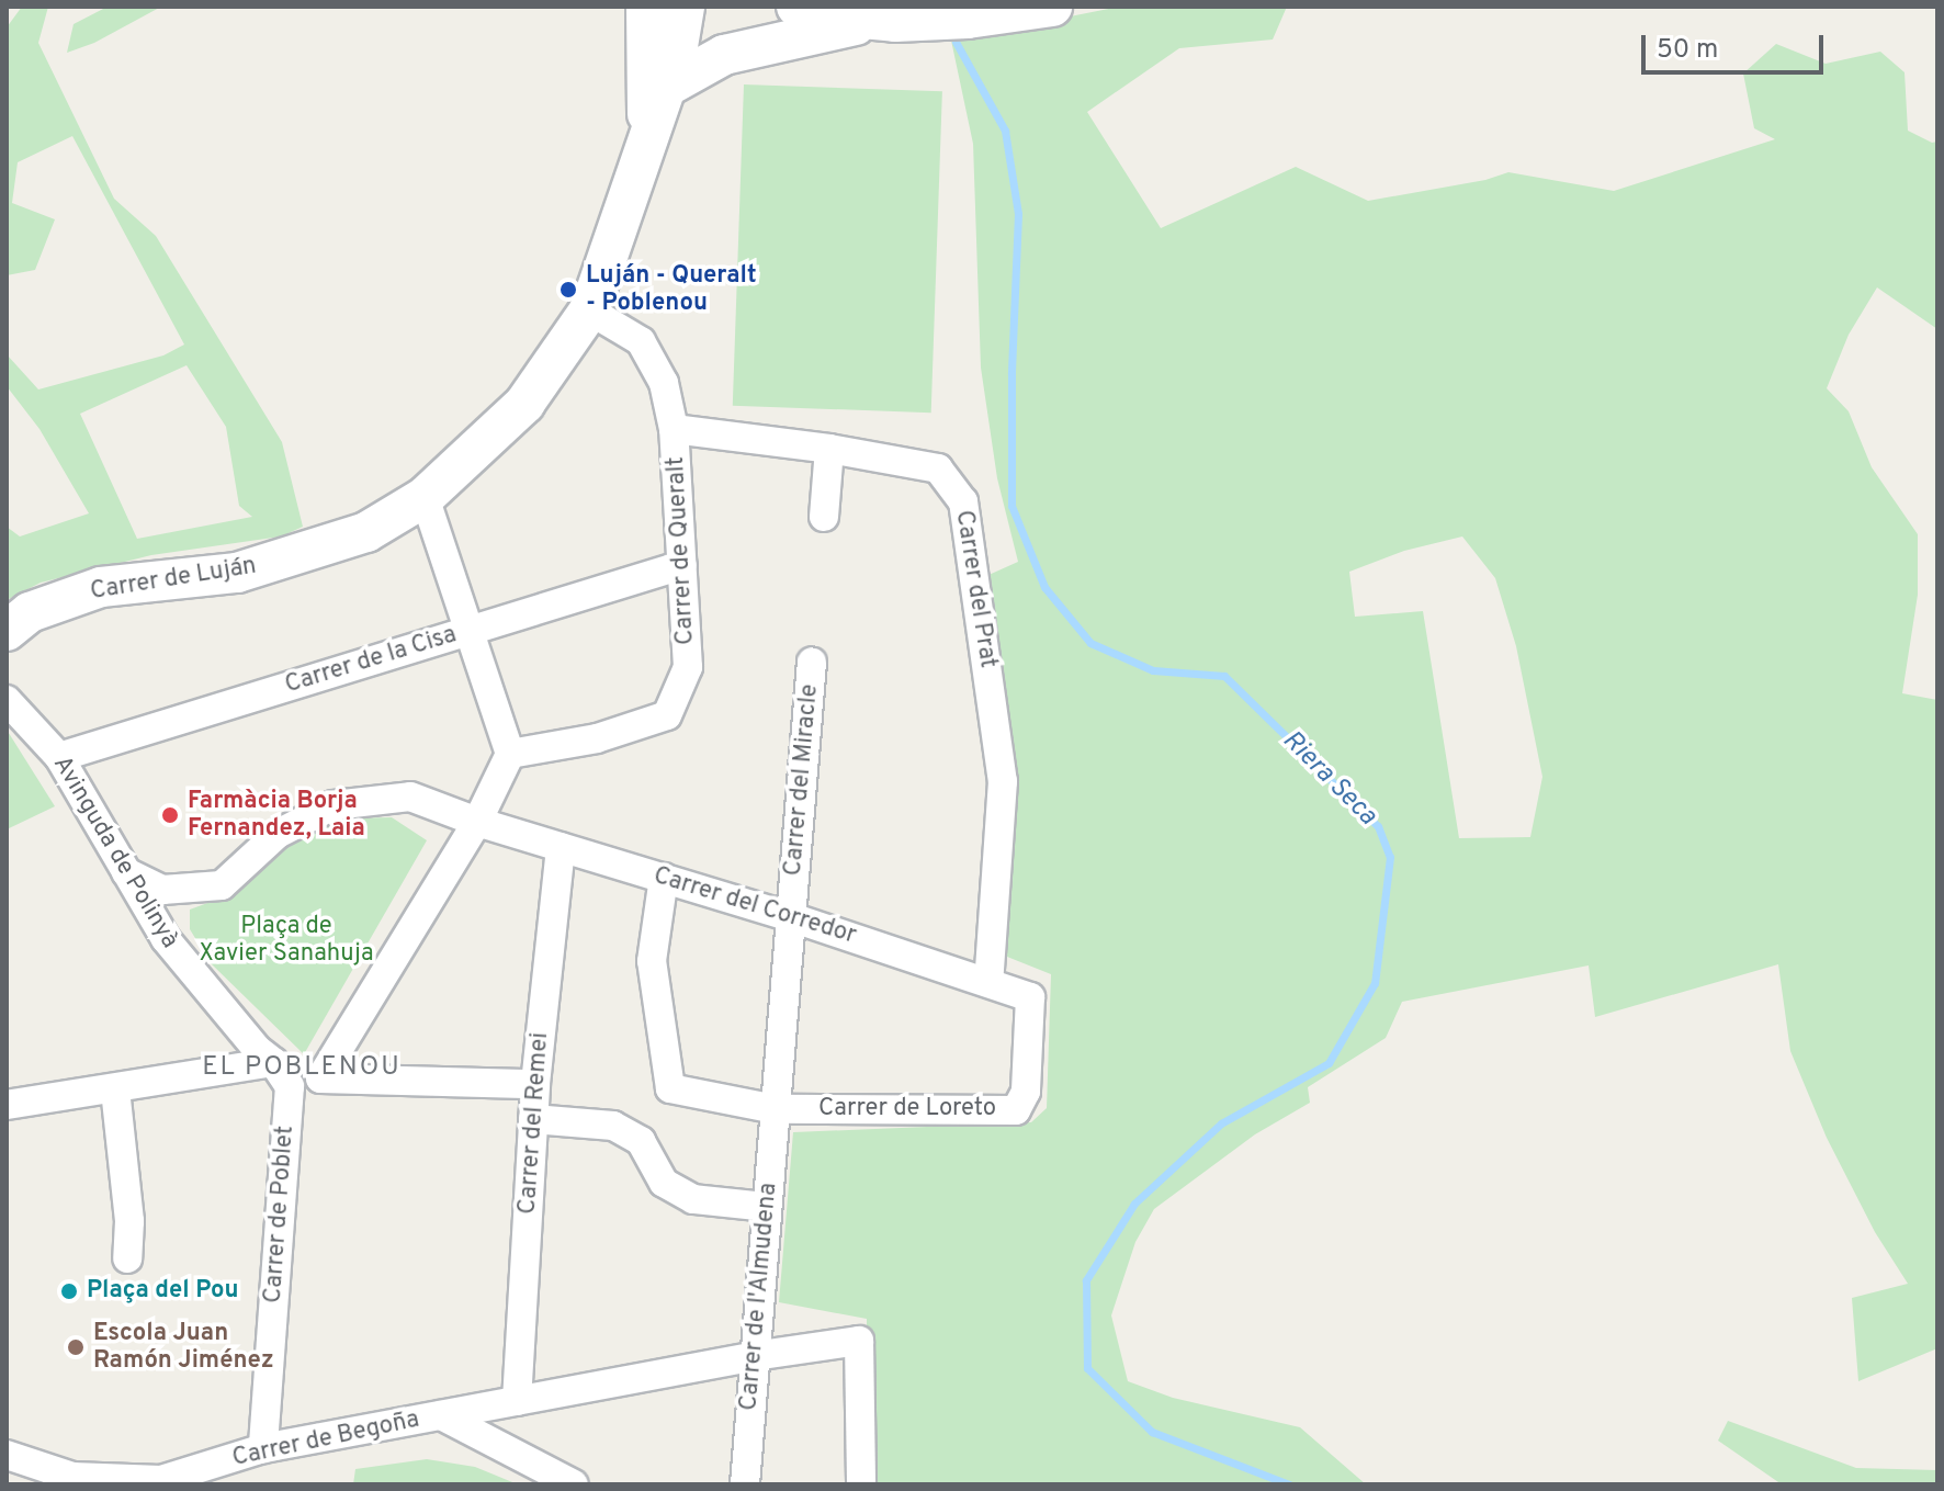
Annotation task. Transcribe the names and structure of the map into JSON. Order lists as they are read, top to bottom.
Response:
{
  "streets": {
    "street": [
      "Carrer de Queralt",
      "Carrer de Luján",
      "Carrer del Prat",
      "Carrer de la Cisa",
      "Carrer del Miracle",
      "Avinguda de Polinyà",
      "Carrer del Corredor",
      "Carrer de Loreto",
      "Carrer del Remei",
      "Carrer de Poblet",
      "Carrer de l'Almudena",
      "Carrer de Begoña"
    ]
  },
  "crossings": [
    ["Carrer de Queralt", "Carrer de Luján"],
    ["Carrer de Queralt", "Carrer del Prat"],
    ["Carrer de Queralt", "Carrer de la Cisa"],
    ["Carrer del Prat", "Carrer del Corredor"],
    ["Carrer de la Cisa", "Avinguda de Polinyà"],
    ["Carrer del Miracle", "Carrer del Corredor"],
    ["Carrer del Miracle", "Carrer de Loreto"],
    ["Carrer del Miracle", "Carrer de l'Almudena"],
    ["Avinguda de Polinyà", "Carrer de Poblet"],
    ["Carrer del Corredor", "Carrer de Loreto"],
    ["Carrer del Corredor", "Carrer del Remei"],
    ["Carrer de Loreto", "Carrer de l'Almudena"],
    ["Carrer del Remei", "Carrer de Begoña"],
    ["Carrer de Poblet", "Carrer de Begoña"],
    ["Carrer de l'Almudena", "Carrer de Begoña"]
  ],
  "districts": ["EL POBLENOU"],
  "water": ["Riera Seca"],
  "parks": ["Plaça de Xavier Sanahuja"],
  "places": [
    "Luján - Queralt - Poblenou",
    "Farmàcia Borja Fernandez, Laia",
    "Plaça del Pou",
    "Escola Juan Ramón Jiménez"
  ],
  "scale_bar": "50 m"
}
